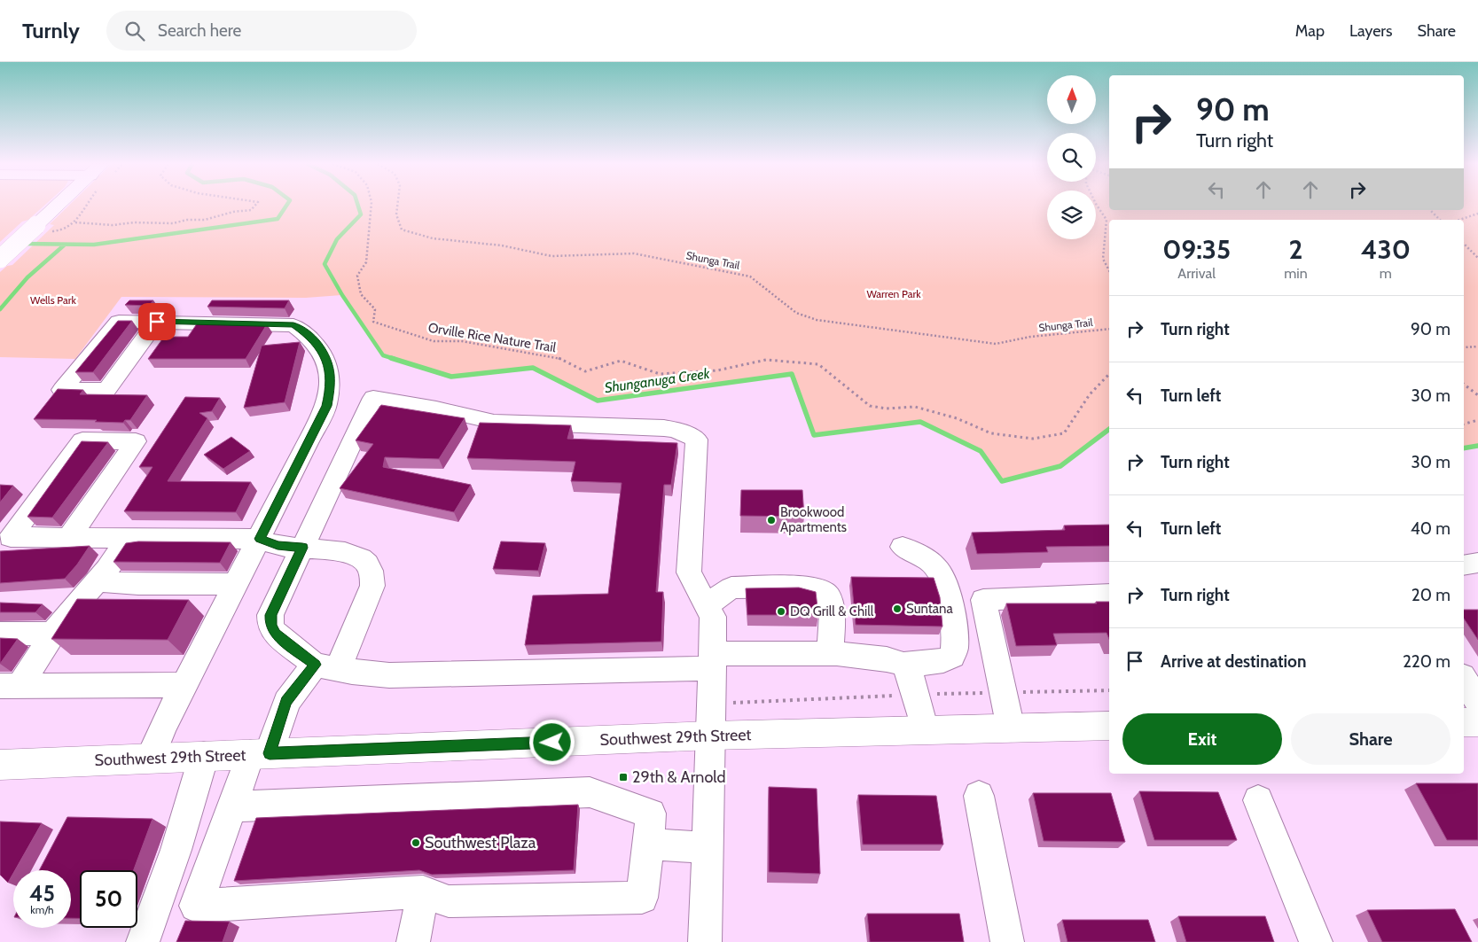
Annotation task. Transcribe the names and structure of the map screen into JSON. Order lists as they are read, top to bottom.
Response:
{
  "streets": {
    "main road": ["Southwest 29th Street"],
    "path": ["Shunga Trail", "Orville Rice Nature Trail"]
  },
  "water": ["Shunganuga Creek"],
  "parks": ["Warren Park", "Wells Park"],
  "places": {
    "other": [
      "Brookwood Apartments",
      "Suntana",
      "DQ Grill & Chill",
      "Southwest Plaza"
    ],
    "transit": ["29th & Arnold"]
  },
  "north": "top",
  "page": {
    "header": "Turnly",
    "search": "Search here",
    "nav": ["Map", "Layers", "Share"],
    "turn": ["90 m", "Turn right"],
    "eta": [
      "09:35",
      "Arrival",
      "2",
      "min",
      "430",
      "m"
    ],
    "list": [
      {
        "name": "Turn right",
        "value": "90 m"
      },
      {
        "name": "Turn left",
        "value": "30 m"
      },
      {
        "name": "Turn right",
        "value": "30 m"
      },
      {
        "name": "Turn left",
        "value": "40 m"
      },
      {
        "name": "Turn right",
        "value": "20 m"
      },
      {
        "name": "Arrive at destination",
        "value": "220 m"
      }
    ],
    "buttons": ["Exit", "Share"],
    "speed": "45 km/h",
    "limit": "50"
  }
}
